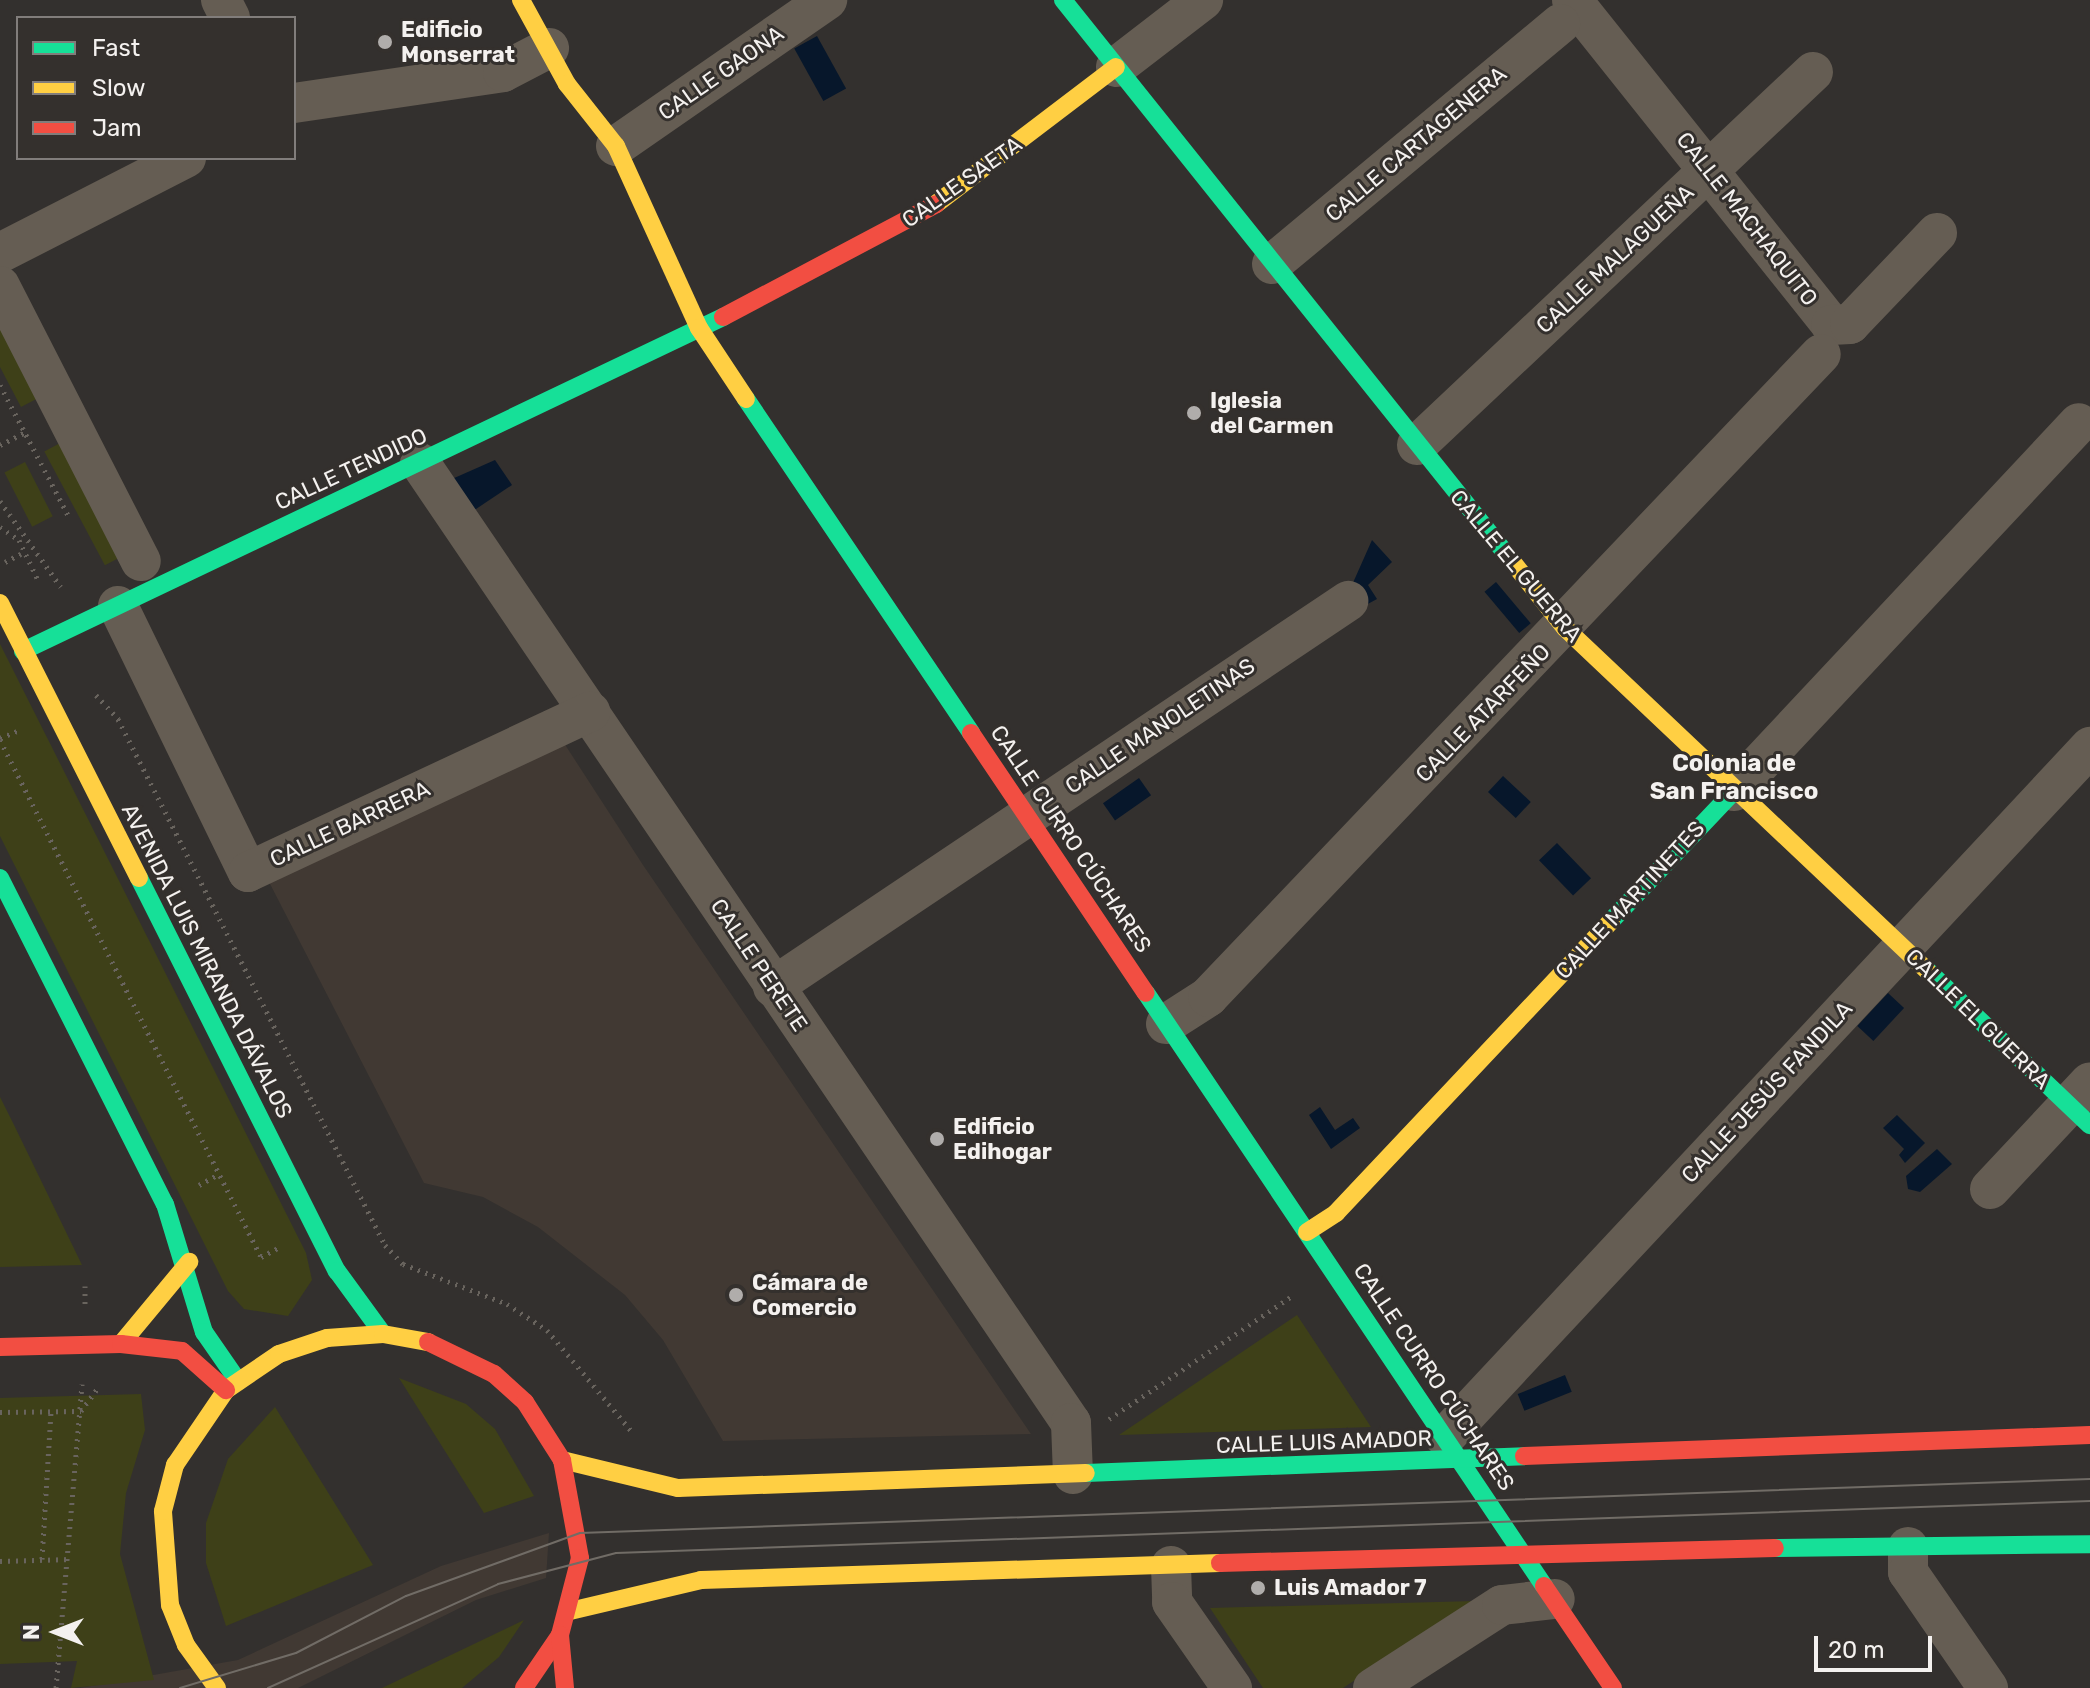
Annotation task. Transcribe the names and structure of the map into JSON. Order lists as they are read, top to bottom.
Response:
{
  "streets": {
    "main road": [
      "CALLE SAETA",
      "CALLE TENDIDO",
      "CALLE EL GUERRA",
      "CALLE CURRO CÚCHARES",
      "CALLE MARTINETES",
      "AVENIDA LUIS MIRANDA DÁVALOS",
      "CALLE LUIS AMADOR"
    ],
    "street": [
      "CALLE GAONA",
      "CALLE CARTAGENERA",
      "CALLE MACHAQUITO",
      "CALLE MALAGUEÑA",
      "CALLE ATARFEÑO",
      "CALLE MANOLETINAS",
      "CALLE BARRERA",
      "CALLE PERETE",
      "CALLE JESÚS FANDILA"
    ]
  },
  "crossings": [
    ["CALLE GAONA", "CALLE CURRO CÚCHARES"],
    ["CALLE CARTAGENERA", "CALLE MACHAQUITO"],
    ["CALLE CARTAGENERA", "CALLE EL GUERRA"],
    ["CALLE SAETA", "CALLE TENDIDO"],
    ["CALLE SAETA", "CALLE EL GUERRA"],
    ["CALLE SAETA", "CALLE CURRO CÚCHARES"],
    ["CALLE MACHAQUITO", "CALLE MALAGUEÑA"],
    ["CALLE MALAGUEÑA", "CALLE EL GUERRA"],
    ["CALLE TENDIDO", "CALLE BARRERA"],
    ["CALLE TENDIDO", "CALLE CURRO CÚCHARES"],
    ["CALLE TENDIDO", "AVENIDA LUIS MIRANDA DÁVALOS"],
    ["CALLE TENDIDO", "CALLE PERETE"],
    ["CALLE EL GUERRA", "CALLE ATARFEÑO"],
    ["CALLE EL GUERRA", "CALLE MARTINETES"],
    ["CALLE EL GUERRA", "CALLE JESÚS FANDILA"],
    ["CALLE ATARFEÑO", "CALLE CURRO CÚCHARES"],
    ["CALLE MANOLETINAS", "CALLE CURRO CÚCHARES"],
    ["CALLE MANOLETINAS", "CALLE PERETE"],
    ["CALLE BARRERA", "CALLE PERETE"],
    ["CALLE CURRO CÚCHARES", "CALLE MARTINETES"],
    ["CALLE CURRO CÚCHARES", "CALLE JESÚS FANDILA"],
    ["CALLE CURRO CÚCHARES", "CALLE LUIS AMADOR"],
    ["CALLE PERETE", "CALLE LUIS AMADOR"],
    ["CALLE JESÚS FANDILA", "CALLE LUIS AMADOR"]
  ],
  "districts": ["Colonia de San Francisco"],
  "places": [
    "Edificio Monserrat",
    "Iglesia del Carmen",
    "Edificio Edihogar",
    "Cámara de Comercio",
    "Luis Amador 7"
  ],
  "legend": ["Fast", "Slow", "Jam"],
  "scale_bar": "20 m",
  "north": "left"
}
